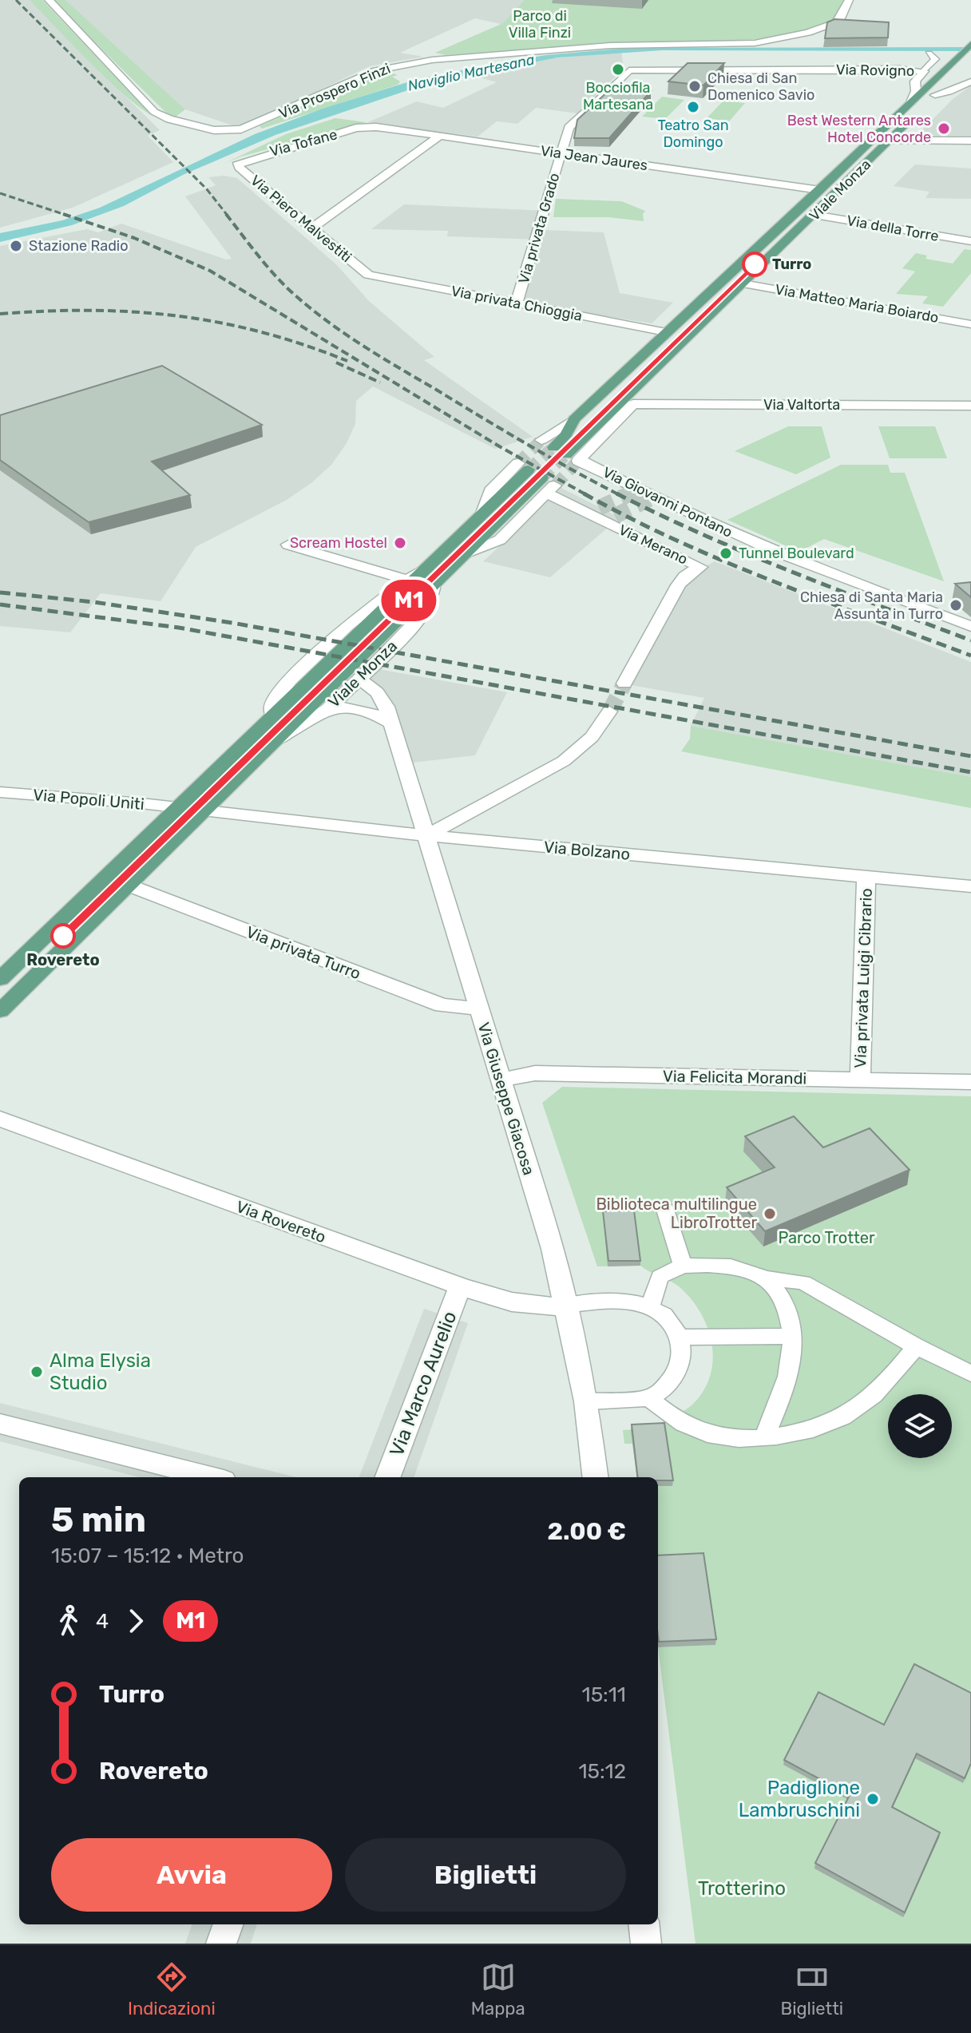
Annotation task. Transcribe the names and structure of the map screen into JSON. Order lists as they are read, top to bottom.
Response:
{
  "streets": {
    "main road": ["Viale Monza"],
    "street": [
      "Via Rovigno",
      "Via Prospero Finzi",
      "Via Tofane",
      "Via Jean Jaures",
      "Via Piero Malvestiti",
      "Via privata Grado",
      "Via della Torre",
      "Via privata Chioggia",
      "Via Matteo Maria Boiardo",
      "Via Valtorta",
      "Via Giovanni Pontano",
      "Via Merano",
      "Via Popoli Uniti",
      "Via Bolzano",
      "Via privata Turro",
      "Via privata Luigi Cibrario",
      "Via Felicita Morandi",
      "Via Giuseppe Giacosa",
      "Via Rovereto",
      "Via Marco Aurelio"
    ]
  },
  "crossings": [
    ["Via Rovigno", "Via Jean Jaures"],
    ["Via Rovigno", "Viale Monza"],
    ["Via Rovigno", "Via privata Grado"],
    ["Via Tofane", "Via Jean Jaures"],
    ["Via Tofane", "Via Piero Malvestiti"],
    ["Via Jean Jaures", "Viale Monza"],
    ["Via Jean Jaures", "Via privata Grado"],
    ["Viale Monza", "Via della Torre"],
    ["Viale Monza", "Via privata Chioggia"],
    ["Viale Monza", "Via Matteo Maria Boiardo"],
    ["Viale Monza", "Via Valtorta"],
    ["Viale Monza", "Via Giovanni Pontano"],
    ["Viale Monza", "Via Merano"],
    ["Viale Monza", "Via Popoli Uniti"],
    ["Viale Monza", "Via Bolzano"],
    ["Viale Monza", "Via privata Turro"],
    ["Viale Monza", "Via Giuseppe Giacosa"],
    ["Via Piero Malvestiti", "Via privata Chioggia"],
    ["Via privata Grado", "Via privata Chioggia"],
    ["Via Bolzano", "Via privata Luigi Cibrario"],
    ["Via Bolzano", "Via Giuseppe Giacosa"],
    ["Via privata Turro", "Via Giuseppe Giacosa"],
    ["Via privata Luigi Cibrario", "Via Felicita Morandi"],
    ["Via Felicita Morandi", "Via Giuseppe Giacosa"],
    ["Via Giuseppe Giacosa", "Via Rovereto"],
    ["Via Rovereto", "Via Marco Aurelio"]
  ],
  "water": ["Naviglio Martesana"],
  "parks": ["Parco di Villa Finzi", "Parco Trotter", "Trotterino"],
  "places": [
    "Bocciofila Martesana",
    "Chiesa di San Domenico Savio",
    "Teatro San Domingo",
    "Best Western Antares Hotel Concorde",
    "Stazione Radio",
    "Turro",
    "Scream Hostel",
    "Tunnel Boulevard",
    "Chiesa di Santa Maria Assunta in Turro",
    "Rovereto",
    "Biblioteca multilingue LibroTrotter",
    "Alma Elysia Studio",
    "Padiglione Lambruschini"
  ],
  "lines": ["metro line M1"],
  "page": {
    "on_map": "M1",
    "heading": ["5 min", "15:07 – 15:12 · Metro", "2.00 €"],
    "legs": ["4", "M1"],
    "list": [
      {
        "name": "Turro",
        "value": "15:11"
      },
      {
        "name": "Rovereto",
        "value": "15:12"
      }
    ],
    "buttons": ["Avvia", "Biglietti"],
    "tabs": ["Indicazioni", "Mappa", "Biglietti"]
  }
}
